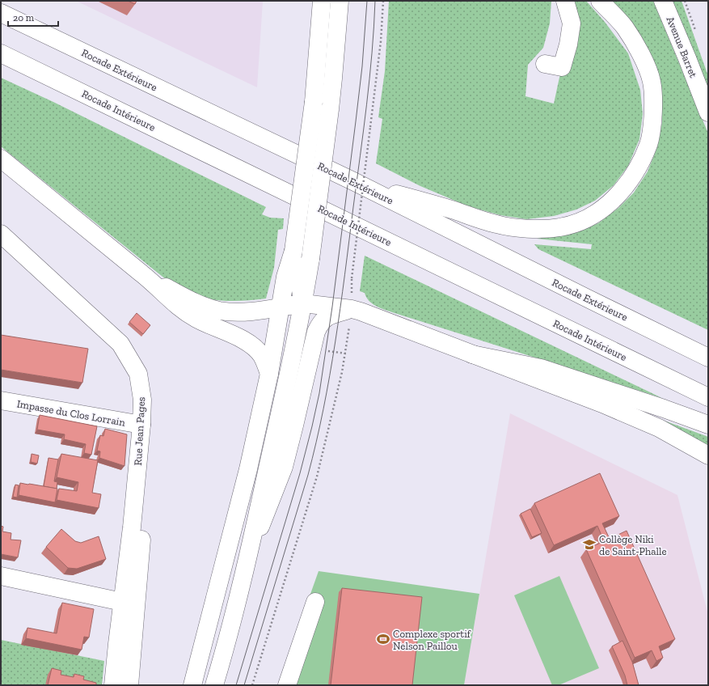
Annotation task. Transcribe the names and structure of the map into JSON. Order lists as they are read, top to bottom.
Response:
{
  "streets": {
    "main road": [
      "Avenue Barret",
      "Rocade Extérieure",
      "Rocade Intérieure",
      "Impasse du Clos Lorrain",
      "Rue Jean Pages"
    ]
  },
  "crossings": [
    ["Impasse du Clos Lorrain", "Rue Jean Pages"]
  ],
  "places": {
    "school or university": ["Collège Niki de Saint-Phalle"],
    "sports": ["Complexe sportif Nelson Paillou"]
  },
  "scale_bar": "20 m"
}
